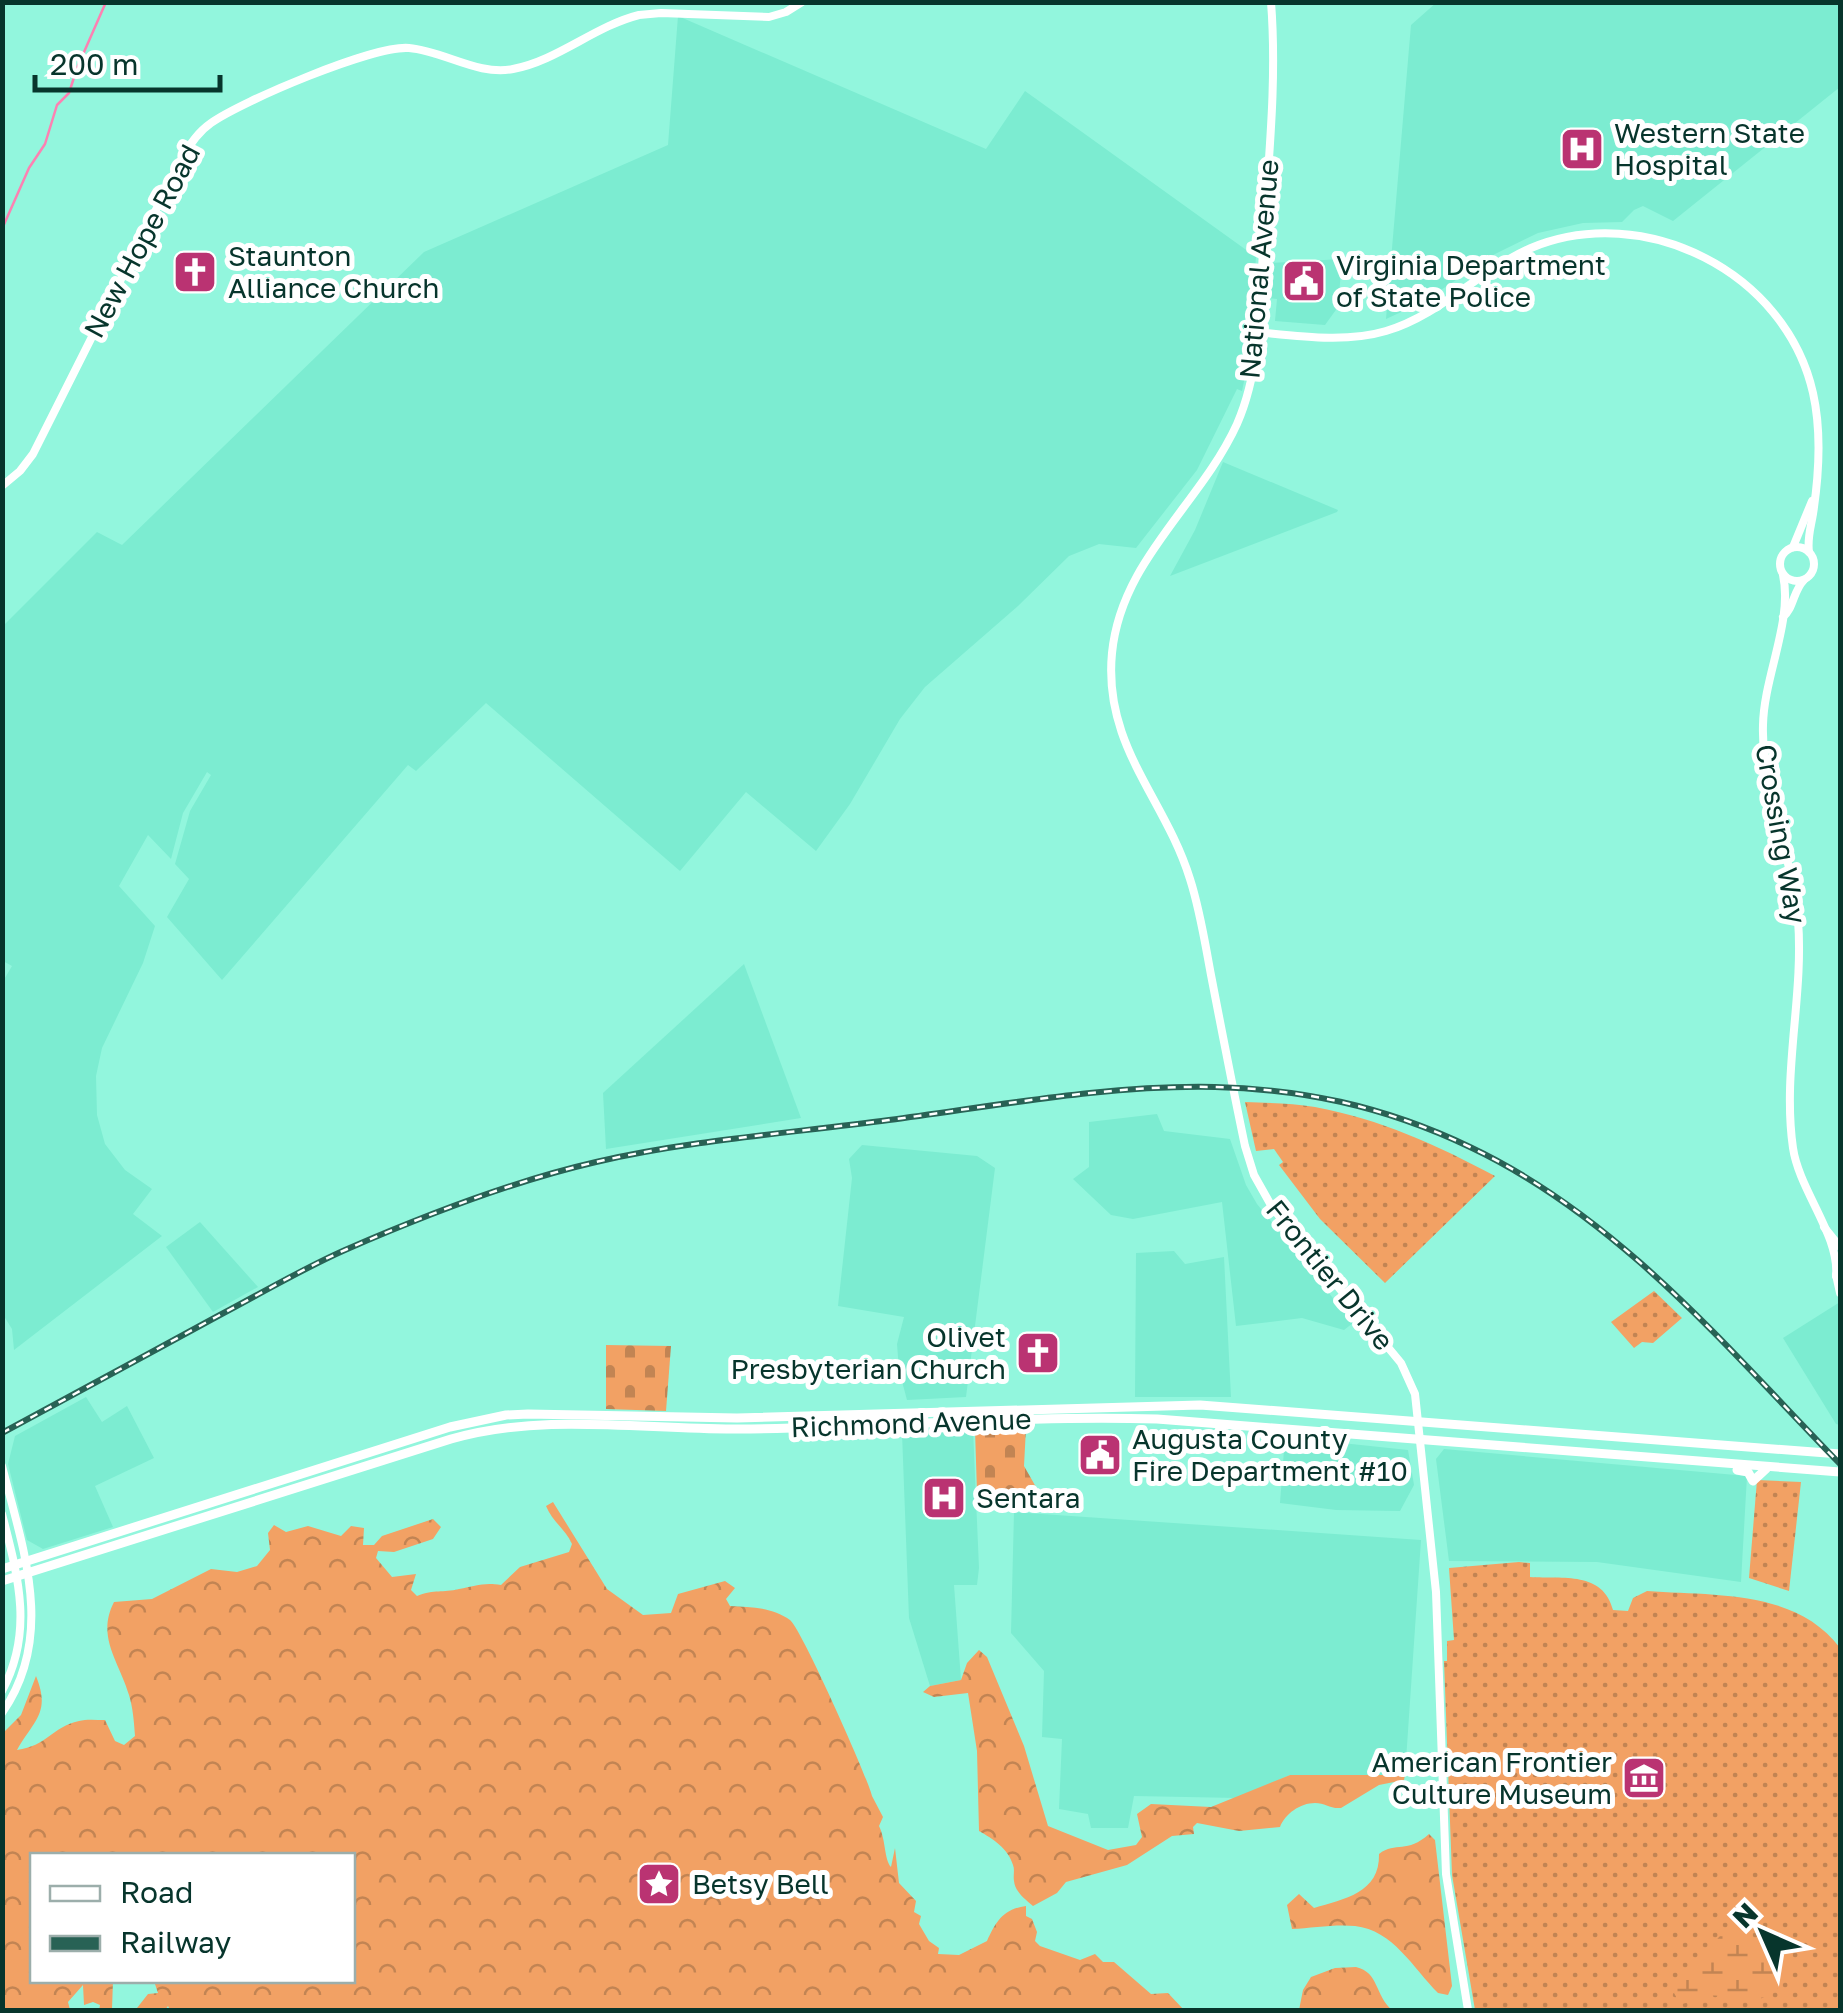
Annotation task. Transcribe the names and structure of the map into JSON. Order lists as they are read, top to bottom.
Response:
{
  "streets": {
    "main road": ["Richmond Avenue"],
    "street": [
      "New Hope Road",
      "National Avenue",
      "Crossing Way",
      "Frontier Drive"
    ]
  },
  "crossings": [
    ["National Avenue", "Frontier Drive"],
    ["Frontier Drive", "Richmond Avenue"]
  ],
  "places": {
    "hospital": ["Western State Hospital", "Sentara"],
    "church": ["Staunton Alliance Church", "Olivet Presbyterian Church"],
    "public building": ["Virginia Department of State Police", "Augusta County Fire Department #10"],
    "museum": ["American Frontier Culture Museum"],
    "place": ["Betsy Bell"]
  },
  "legend": ["Road", "Railway"],
  "scale_bar": "200 m",
  "north": "top left"
}
